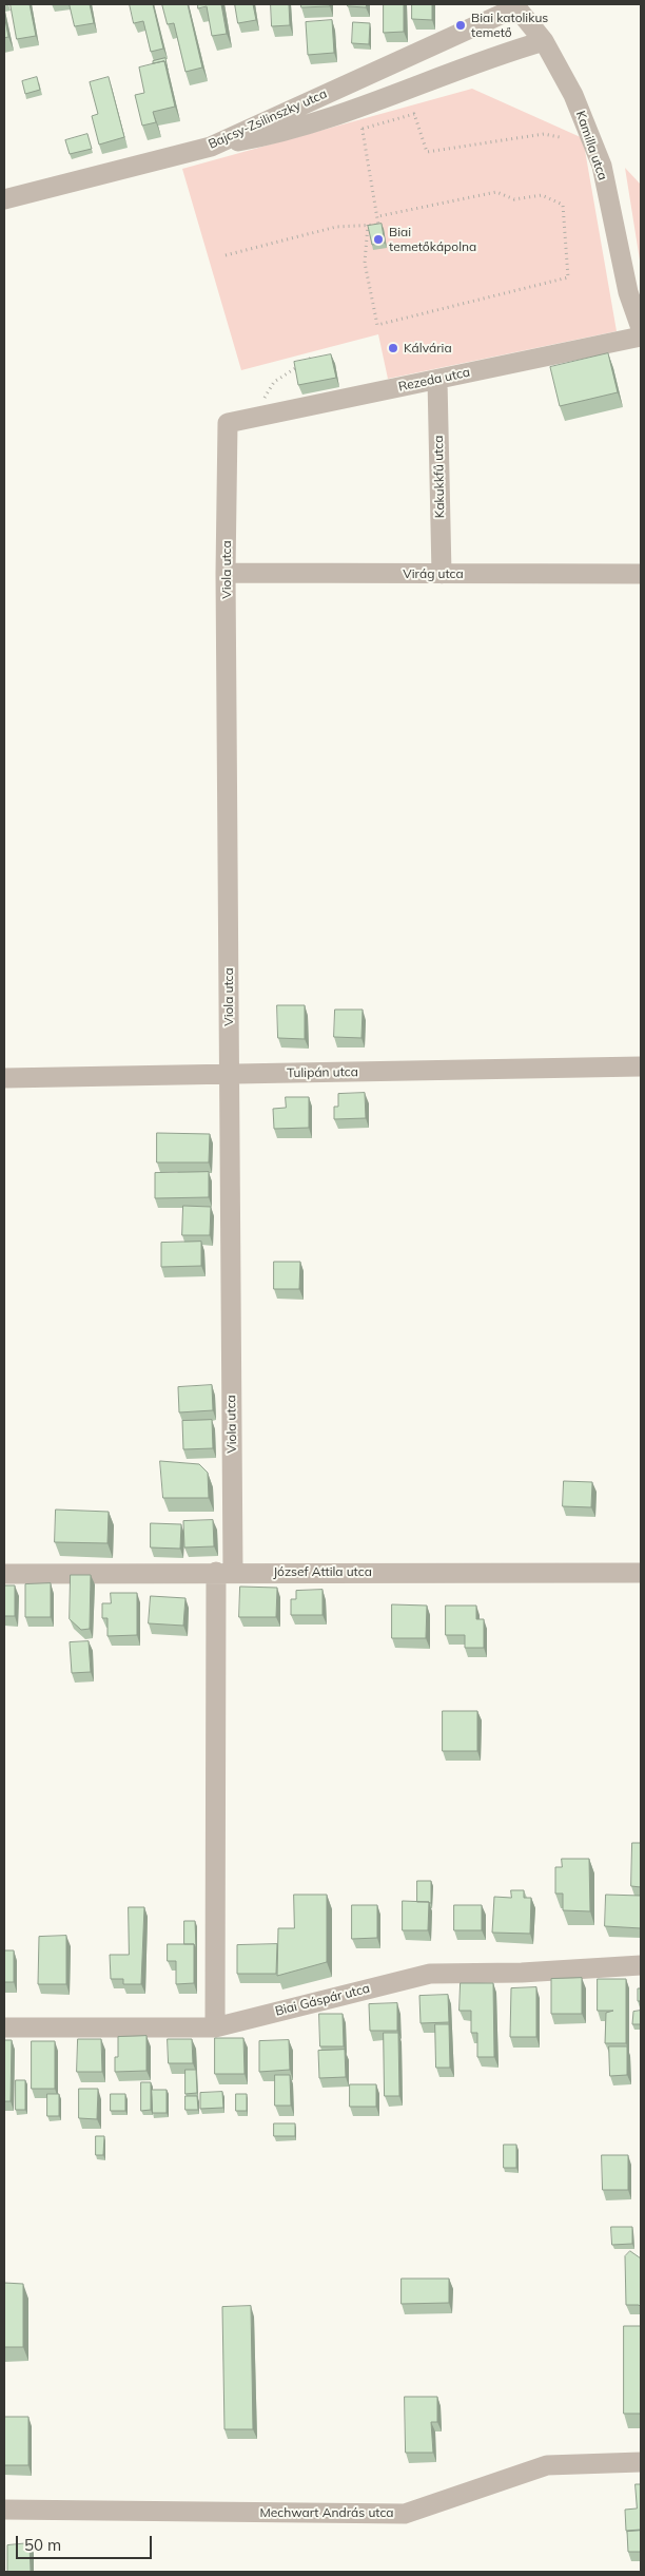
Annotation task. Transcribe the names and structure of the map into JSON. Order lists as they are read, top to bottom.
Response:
{
  "streets": {
    "street": [
      "Bajcsy-Zsilinszky utca",
      "Kamilla utca",
      "Rezeda utca",
      "Kakukkfű utca",
      "Viola utca",
      "Virág utca",
      "Tulipán utca",
      "József Attila utca",
      "Biai Gáspár utca",
      "Mechwart András utca"
    ]
  },
  "crossings": [
    ["Bajcsy-Zsilinszky utca", "Kamilla utca"],
    ["Rezeda utca", "Kakukkfű utca"],
    ["Rezeda utca", "Viola utca"],
    ["Kakukkfű utca", "Virág utca"],
    ["Viola utca", "Virág utca"],
    ["Viola utca", "Tulipán utca"],
    ["Viola utca", "József Attila utca"],
    ["Viola utca", "Biai Gáspár utca"]
  ],
  "places": ["Biai katolikus temető", "Biai temetőkápolna", "Kálvária"],
  "scale_bar": "50 m"
}
